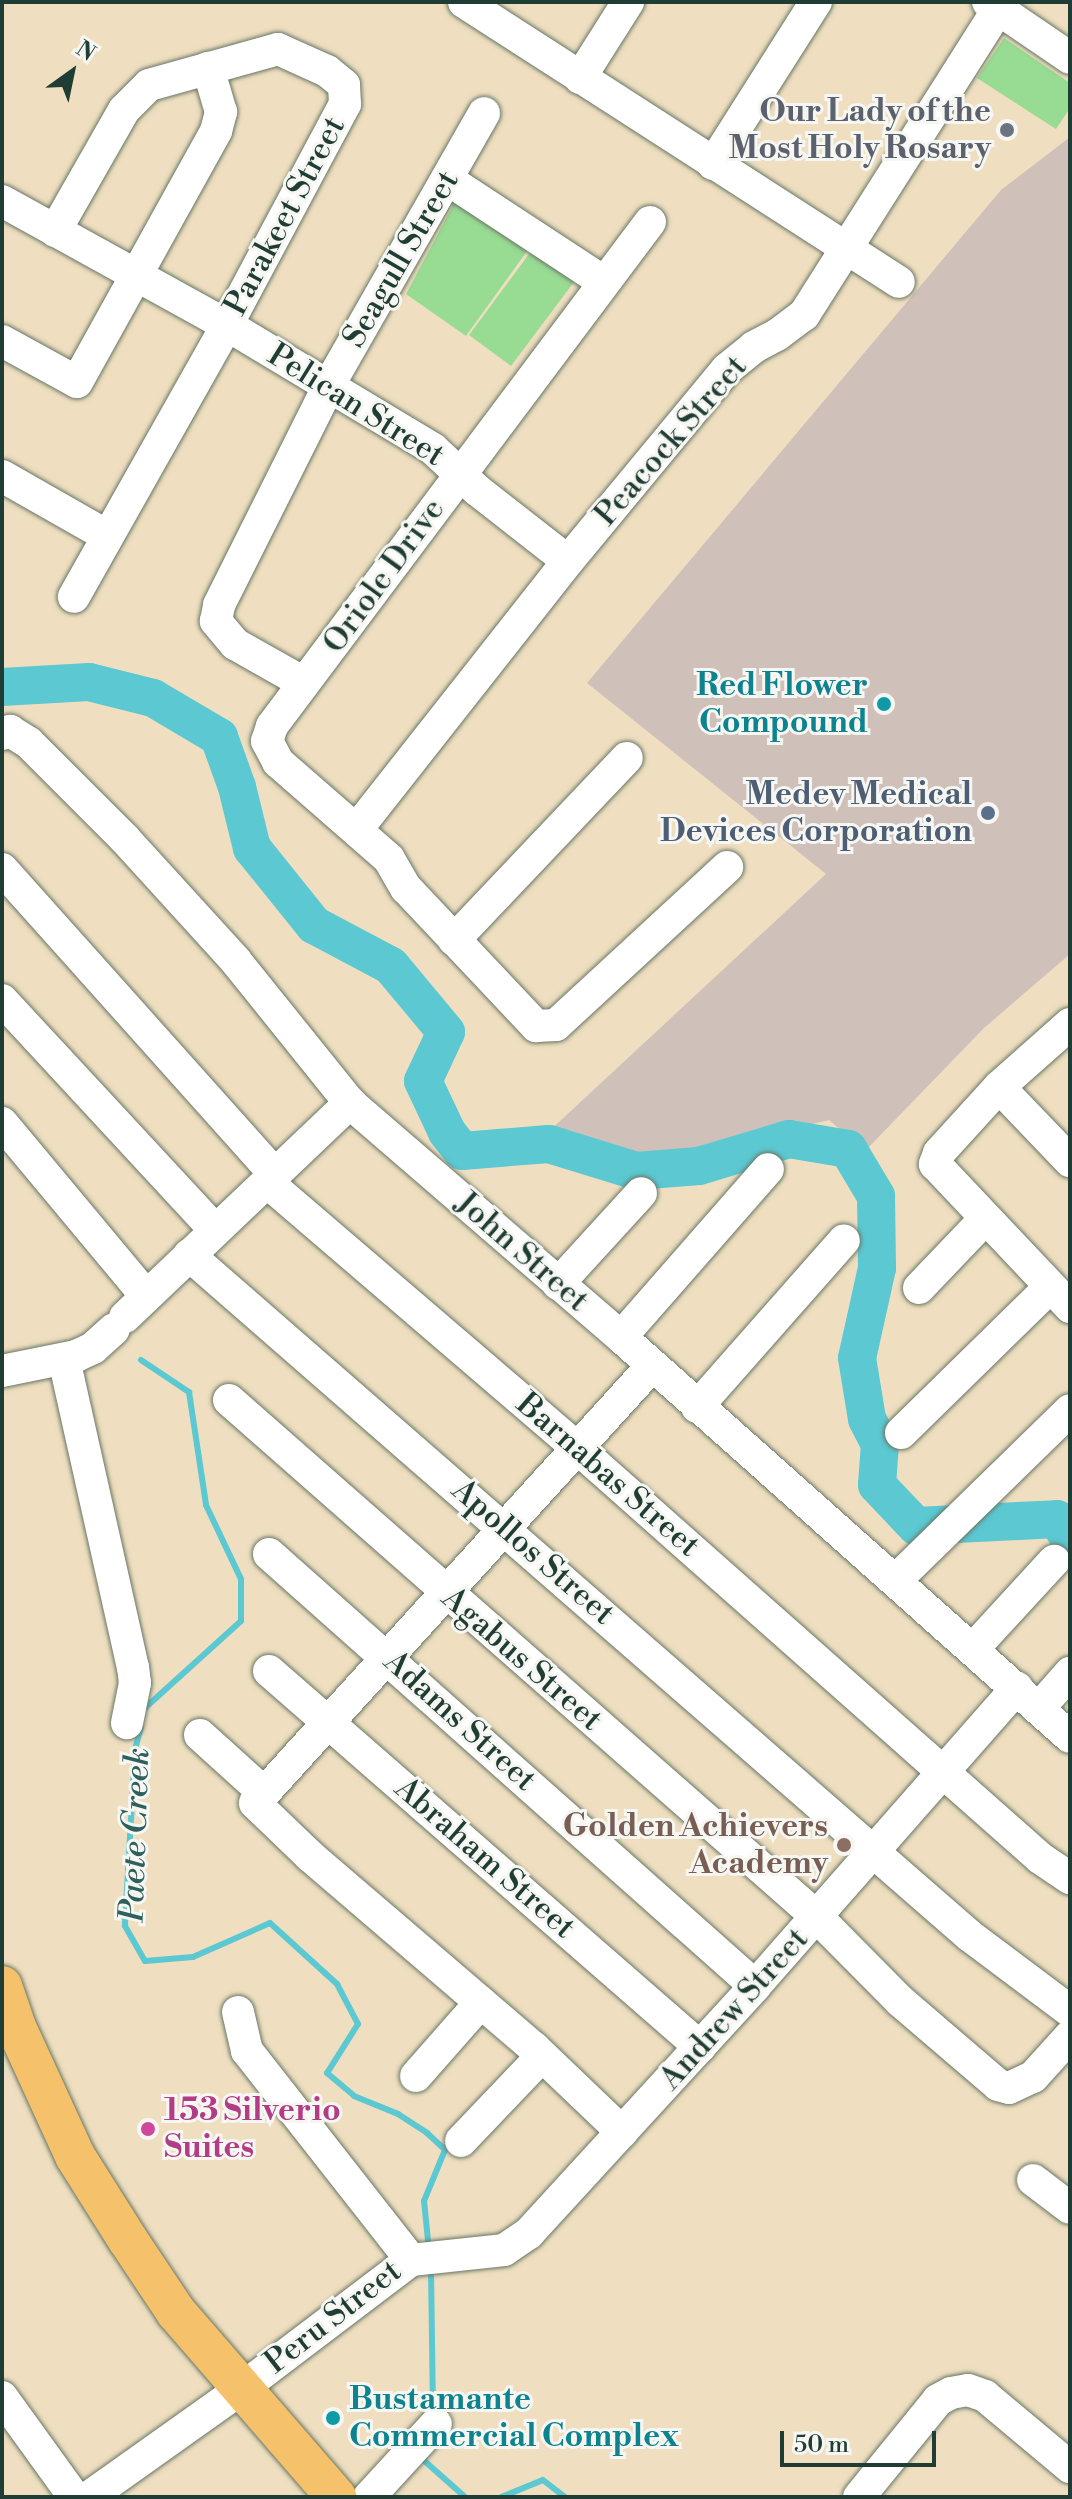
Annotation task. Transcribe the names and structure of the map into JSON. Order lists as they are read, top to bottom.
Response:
{
  "streets": {
    "street": [
      "Parakeet Street",
      "Seagull Street",
      "Pelican Street",
      "Peacock Street",
      "Oriole Drive",
      "John Street",
      "Barnabas Street",
      "Apollos Street",
      "Agabus Street",
      "Adams Street",
      "Abraham Street",
      "Andrew Street",
      "Peru Street"
    ]
  },
  "crossings": [
    ["Parakeet Street", "Pelican Street"],
    ["Seagull Street", "Pelican Street"],
    ["Seagull Street", "Oriole Drive"],
    ["Pelican Street", "Peacock Street"],
    ["Pelican Street", "Oriole Drive"],
    ["Peacock Street", "Oriole Drive"],
    ["John Street", "Andrew Street"],
    ["Barnabas Street", "Andrew Street"],
    ["Apollos Street", "Andrew Street"],
    ["Agabus Street", "Andrew Street"],
    ["Adams Street", "Andrew Street"],
    ["Abraham Street", "Andrew Street"],
    ["Andrew Street", "Peru Street"]
  ],
  "water": ["Paete Creek"],
  "places": [
    "Our Lady of the Most Holy Rosary",
    "Red Flower Compound",
    "Medev Medical Devices Corporation",
    "Golden Achievers Academy",
    "153 Silverio Suites",
    "Bustamante Commercial Complex"
  ],
  "scale_bar": "50 m",
  "north": "top right"
}
